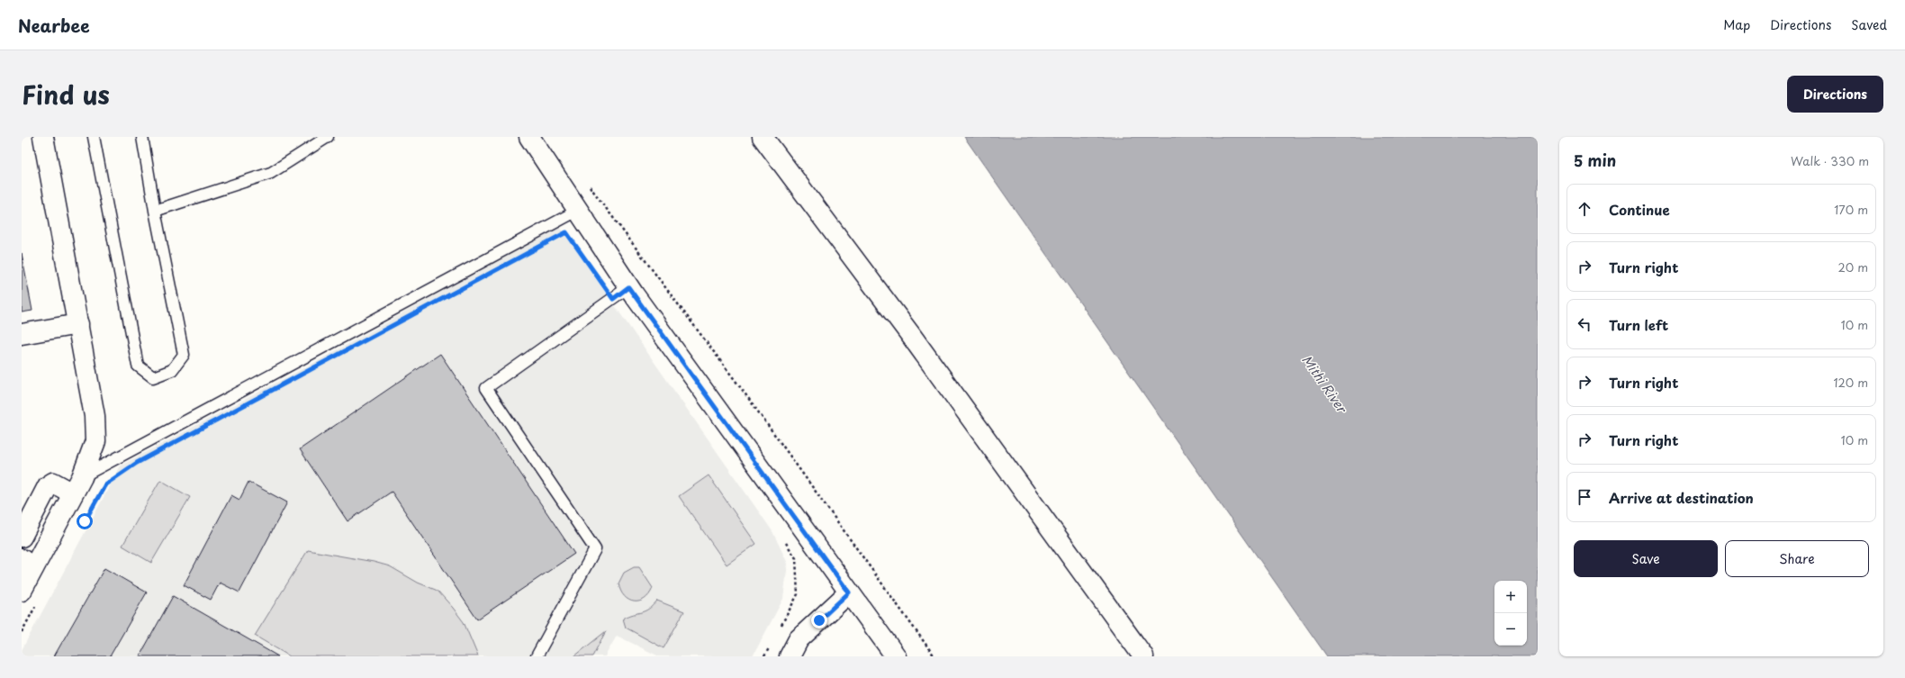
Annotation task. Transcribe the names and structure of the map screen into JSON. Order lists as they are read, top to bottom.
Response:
{
  "water": ["Mithi River"],
  "page": {
    "header": "Nearbee",
    "nav": ["Map", "Directions", "Saved"],
    "title": "Find us",
    "buttons": [
      "Directions",
      ["Save", "Share"]
    ],
    "heading": ["5 min", "Walk · 330 m"],
    "list": [
      ["Continue", "170 m"],
      ["Turn right", "20 m"],
      ["Turn left", "10 m"],
      ["Turn right", "120 m"],
      ["Turn right", "10 m"],
      "Arrive at destination"
    ],
    "map_buttons": ["+", "−"]
  }
}
